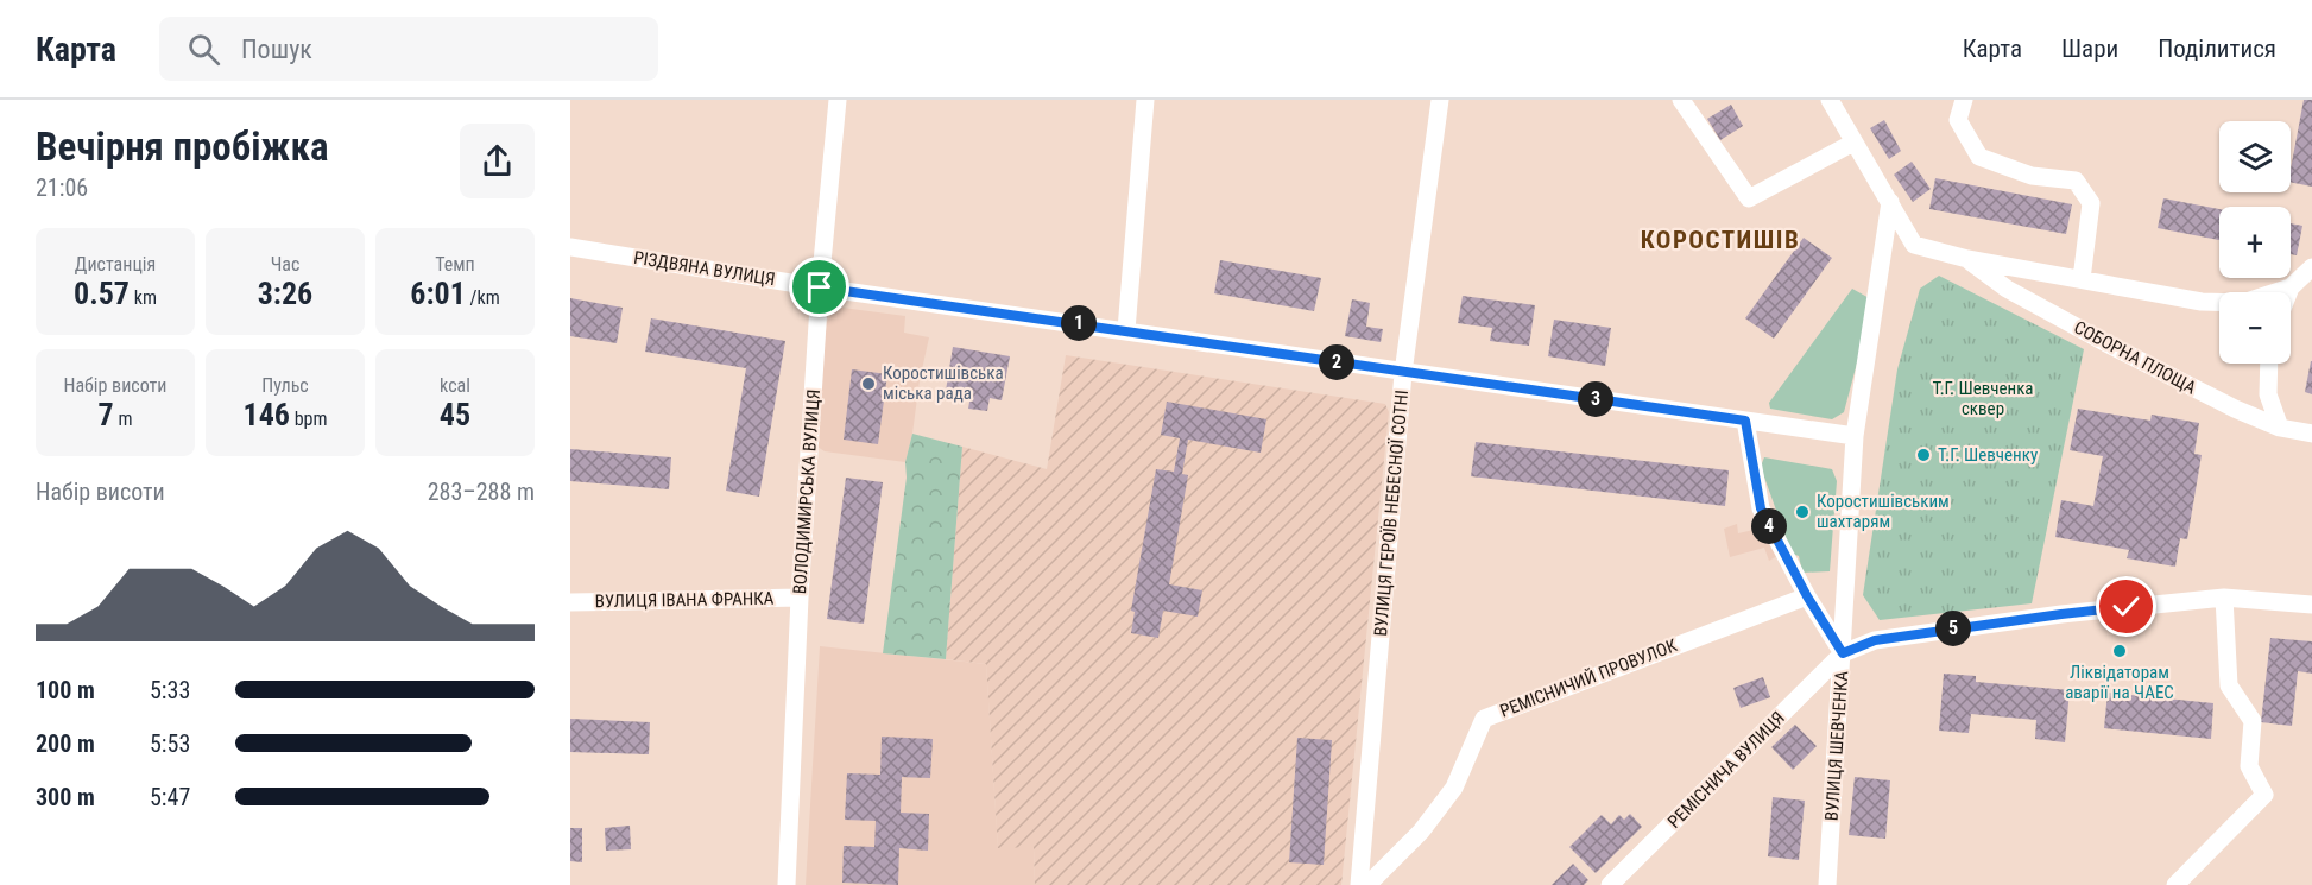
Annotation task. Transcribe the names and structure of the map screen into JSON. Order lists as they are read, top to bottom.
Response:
{
  "streets": {
    "street": [
      "РІЗДВЯНА ВУЛИЦЯ",
      "СОБОРНА ПЛОЩА",
      "ВОЛОДИМИРСЬКА ВУЛИЦЯ",
      "ВУЛИЦЯ ГЕРОЇВ НЕБЕСНОЇ СОТНІ",
      "ВУЛИЦЯ ІВАНА ФРАНКА",
      "РЕМІСНИЧИЙ ПРОВУЛОК",
      "ВУЛИЦЯ ШЕВЧЕНКА",
      "РЕМІСНИЧА ВУЛИЦЯ"
    ]
  },
  "crossings": [
    ["РІЗДВЯНА ВУЛИЦЯ", "ВОЛОДИМИРСЬКА ВУЛИЦЯ"],
    ["РІЗДВЯНА ВУЛИЦЯ", "ВУЛИЦЯ ГЕРОЇВ НЕБЕСНОЇ СОТНІ"],
    ["РІЗДВЯНА ВУЛИЦЯ", "ВУЛИЦЯ ШЕВЧЕНКА"],
    ["ВОЛОДИМИРСЬКА ВУЛИЦЯ", "ВУЛИЦЯ ІВАНА ФРАНКА"],
    ["ВУЛИЦЯ ШЕВЧЕНКА", "РЕМІСНИЧА ВУЛИЦЯ"]
  ],
  "districts": ["КОРОСТИШІВ"],
  "parks": ["Т.Г. Шевченка сквер"],
  "places": [
    "Коростишівська міська рада",
    "Т.Г. Шевченку",
    "Коростишівським шахтарям",
    "Ліквідаторам аварії на ЧАЕС"
  ],
  "page": {
    "header": "Карта",
    "search": "Пошук",
    "nav": ["Карта", "Шари", "Поділитися"],
    "heading": ["Вечірня пробіжка", "21:06"],
    "map_buttons": ["+", "−"],
    "stats": [
      ["Дистанція", "0.57 km"],
      ["Час", "3:26"],
      ["Темп", "6:01 /km"],
      ["Набір висоти", "7 m"],
      ["Пульс", "146 bpm"],
      ["kcal", "45"]
    ],
    "pins": [
      "1",
      "2",
      "3",
      "4",
      "5"
    ],
    "chart": ["Набір висоти", "283–288 m"],
    "list": [
      {
        "name": "100 m",
        "note": "5:33"
      },
      {
        "name": "200 m",
        "note": "5:53"
      },
      {
        "name": "300 m",
        "note": "5:47"
      }
    ]
  }
}
